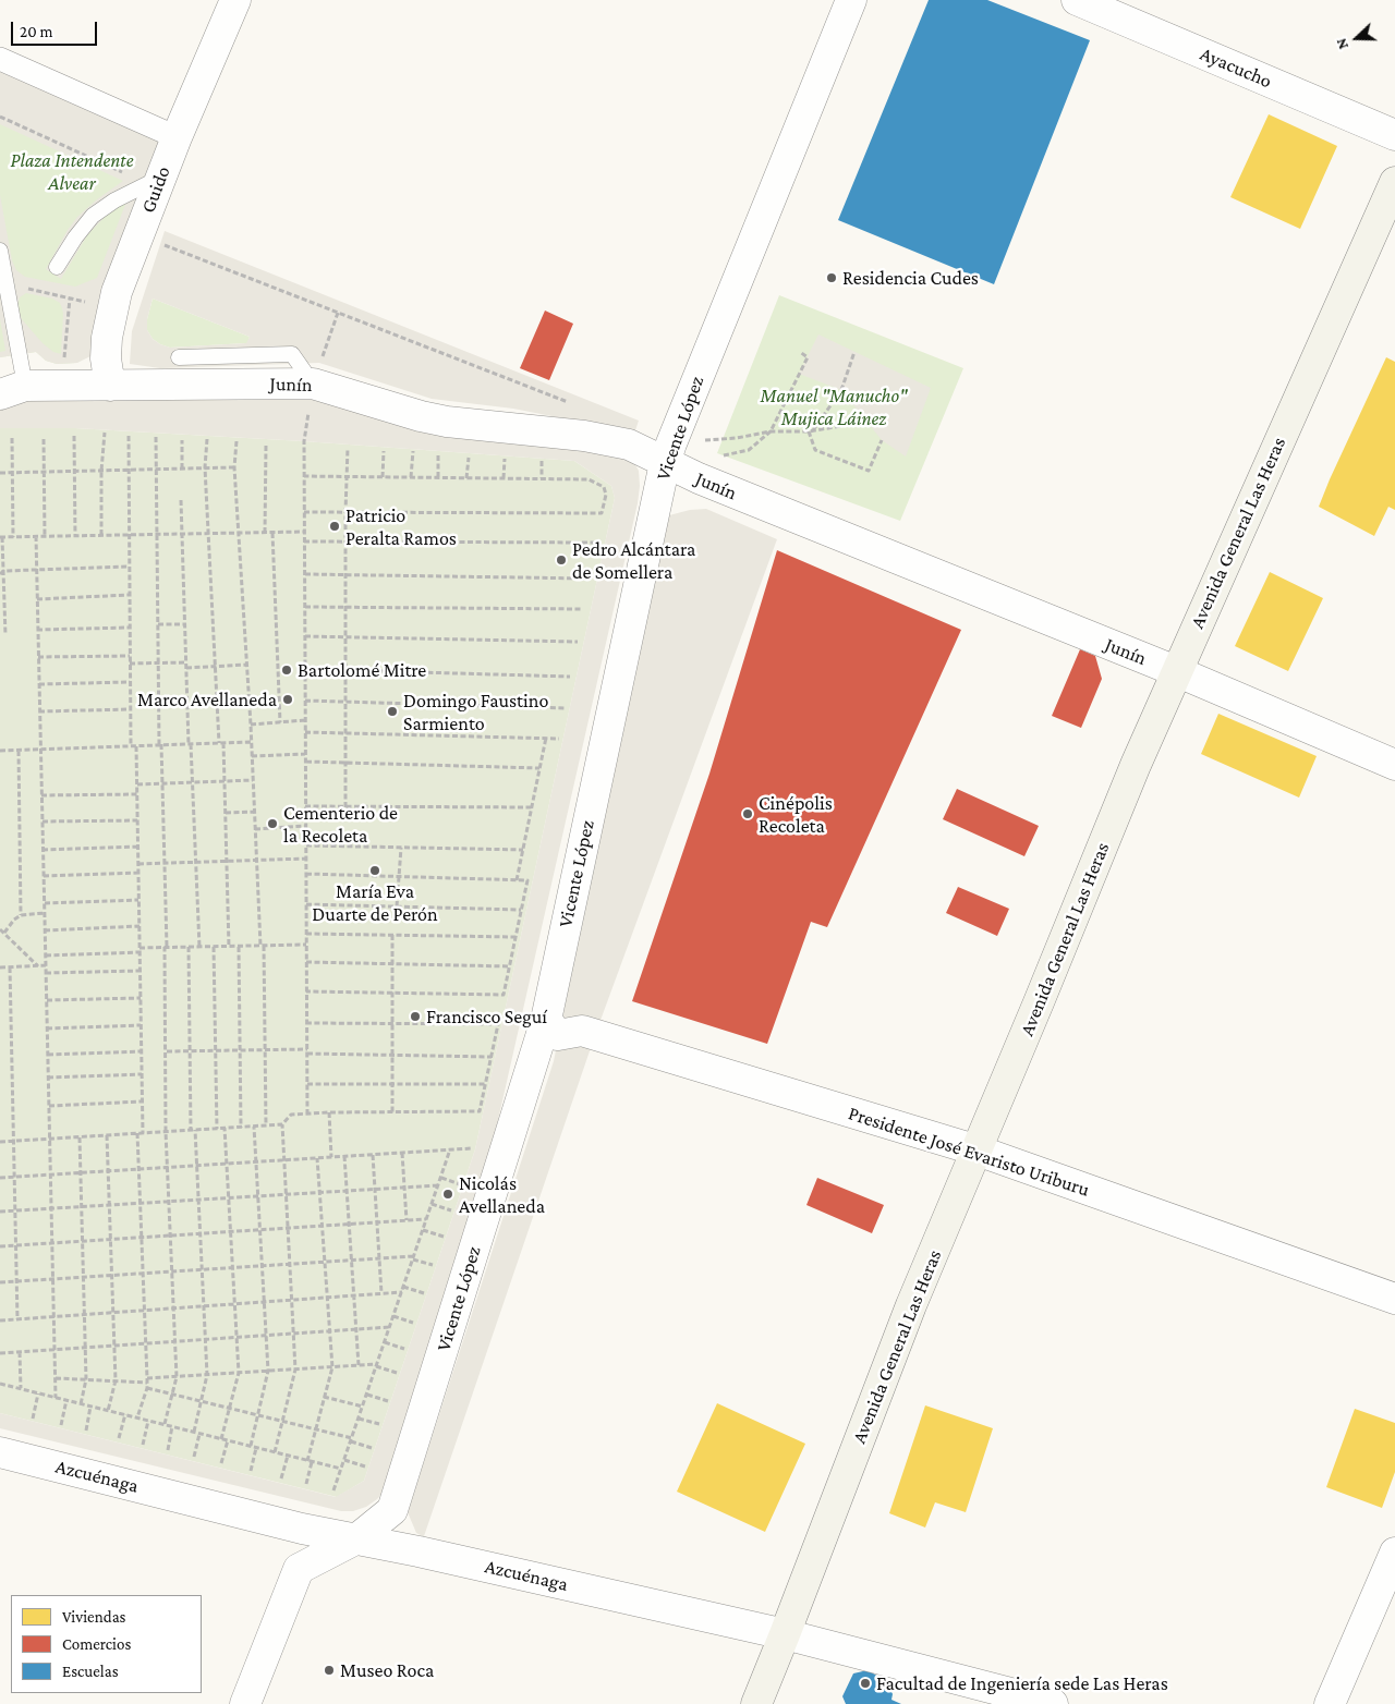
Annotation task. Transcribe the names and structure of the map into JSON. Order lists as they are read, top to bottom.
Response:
{
  "streets": {
    "main road": ["Avenida General Las Heras"],
    "street": [
      "Ayacucho",
      "Guido",
      "Junín",
      "Vicente López",
      "Presidente José Evaristo Uriburu",
      "Azcuénaga"
    ]
  },
  "crossings": [
    ["Guido", "Junín"],
    ["Junín", "Vicente López"],
    ["Junín", "Avenida General Las Heras"],
    ["Vicente López", "Presidente José Evaristo Uriburu"],
    ["Vicente López", "Azcuénaga"],
    ["Avenida General Las Heras", "Presidente José Evaristo Uriburu"],
    ["Avenida General Las Heras", "Azcuénaga"]
  ],
  "parks": ["Plaza Intendente Alvear", "Manuel \"Manucho\" Mujica Láinez"],
  "places": [
    "Residencia Cudes",
    "Patricio Peralta Ramos",
    "Pedro Alcántara de Somellera",
    "Bartolomé Mitre",
    "Marco Avellaneda",
    "Domingo Faustino Sarmiento",
    "Cinépolis Recoleta",
    "Cementerio de la Recoleta",
    "María Eva Duarte de Perón",
    "Francisco Seguí",
    "Nicolás Avellaneda",
    "Museo Roca",
    "Facultad de Ingeniería sede Las Heras"
  ],
  "legend": ["Viviendas", "Comercios", "Escuelas"],
  "scale_bar": "20 m",
  "north": "left"
}
